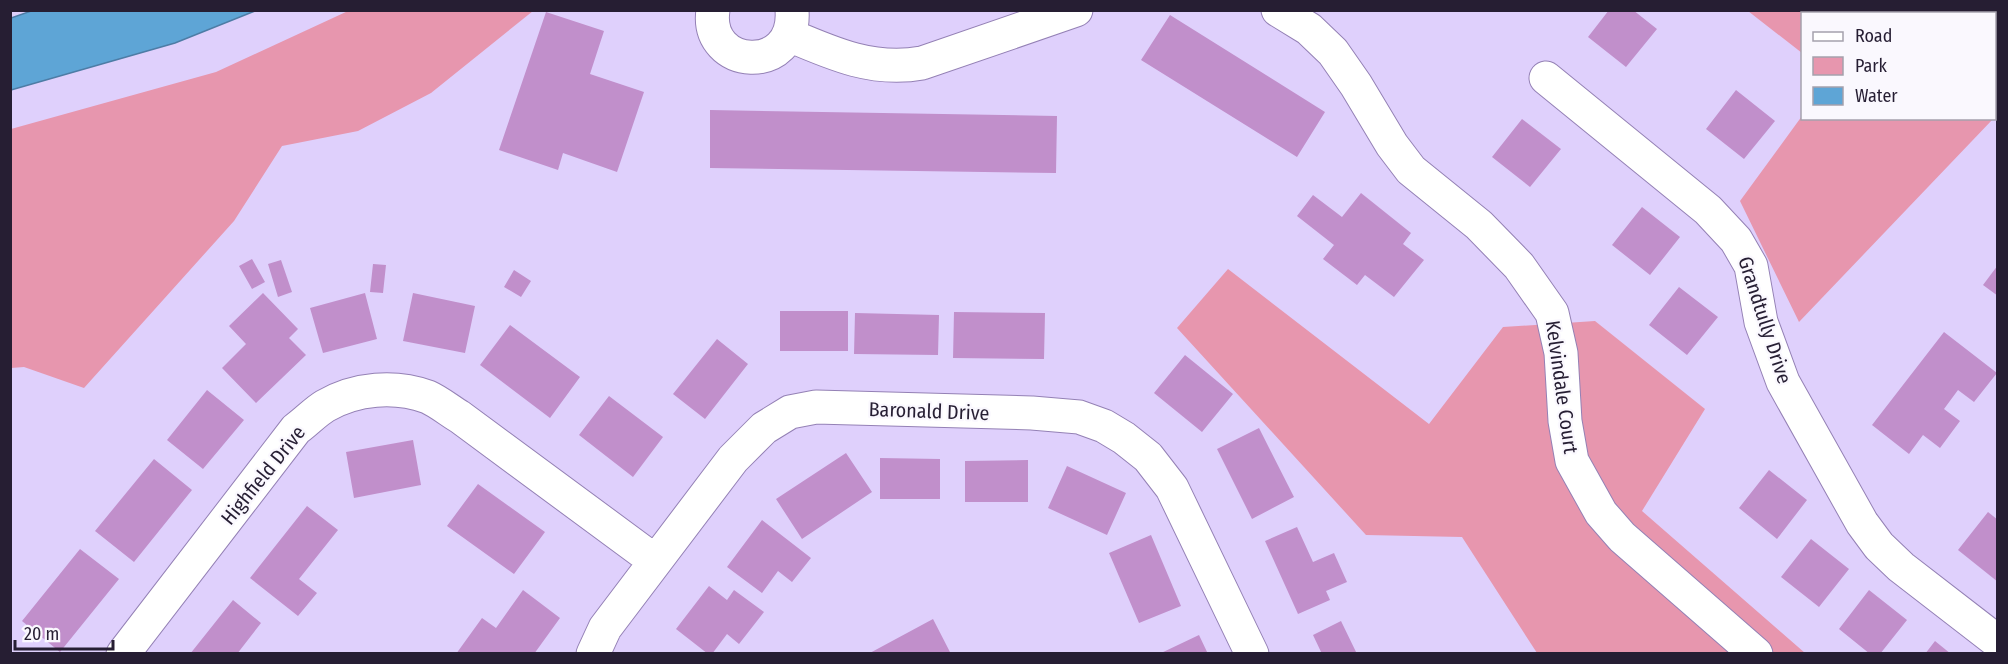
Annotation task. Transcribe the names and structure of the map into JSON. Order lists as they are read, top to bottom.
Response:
{
  "streets": {
    "street": [
      "Grandtully Drive",
      "Kelvindale Court",
      "Baronald Drive",
      "Highfield Drive"
    ]
  },
  "crossings": [
    ["Baronald Drive", "Highfield Drive"]
  ],
  "legend": ["Road", "Park", "Water"],
  "scale_bar": "20 m"
}
